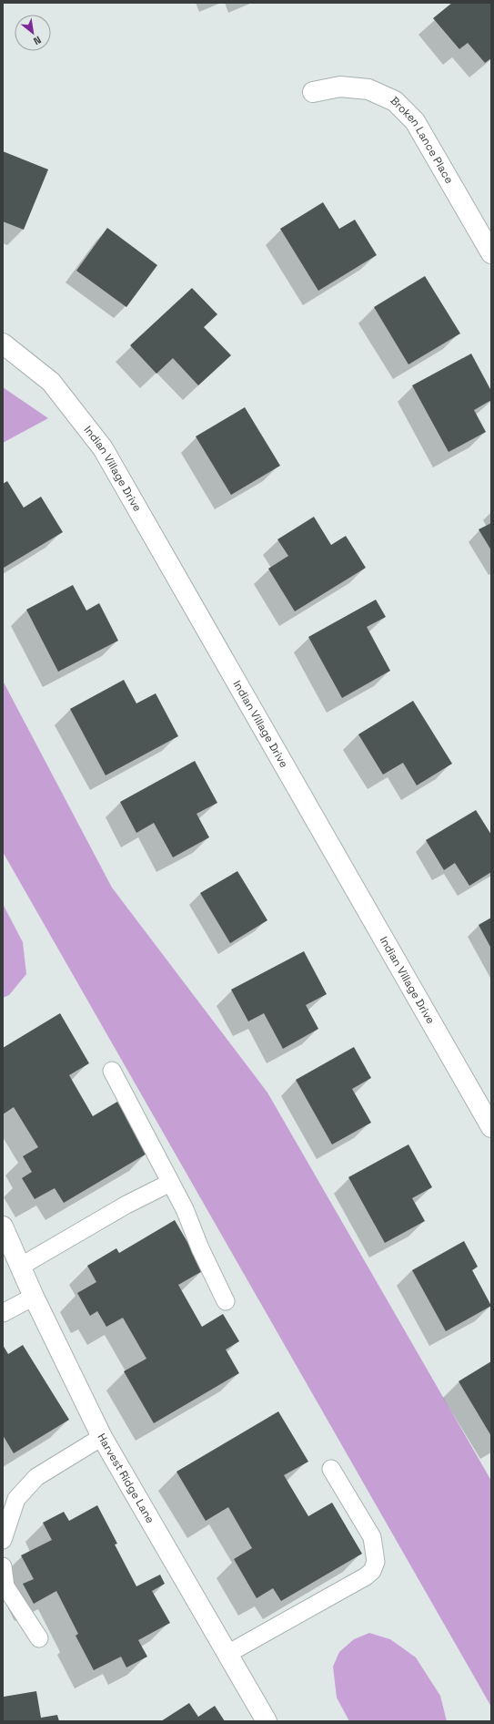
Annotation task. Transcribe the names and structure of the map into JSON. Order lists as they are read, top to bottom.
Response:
{
  "streets": {
    "street": ["Broken Lance Place", "Indian Village Drive", "Harvest Ridge Lane"]
  },
  "north": "bottom right"
}
